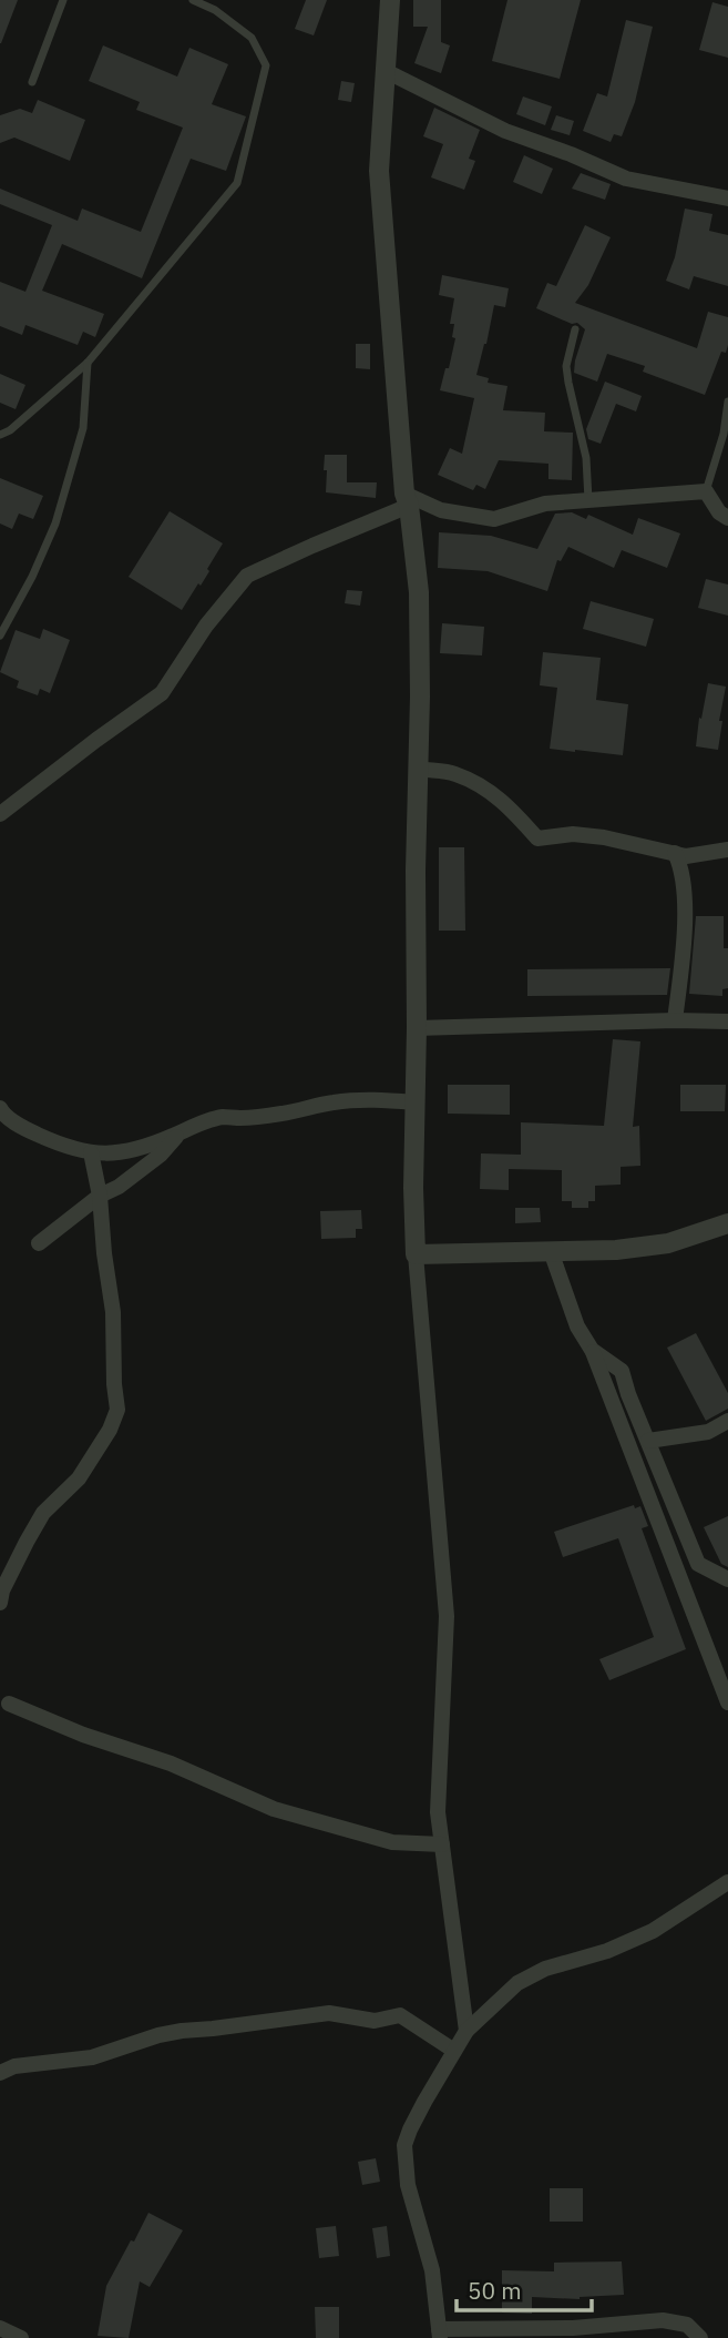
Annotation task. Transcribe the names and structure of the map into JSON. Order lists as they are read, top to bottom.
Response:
{
  "scale_bar": "50 m"
}
